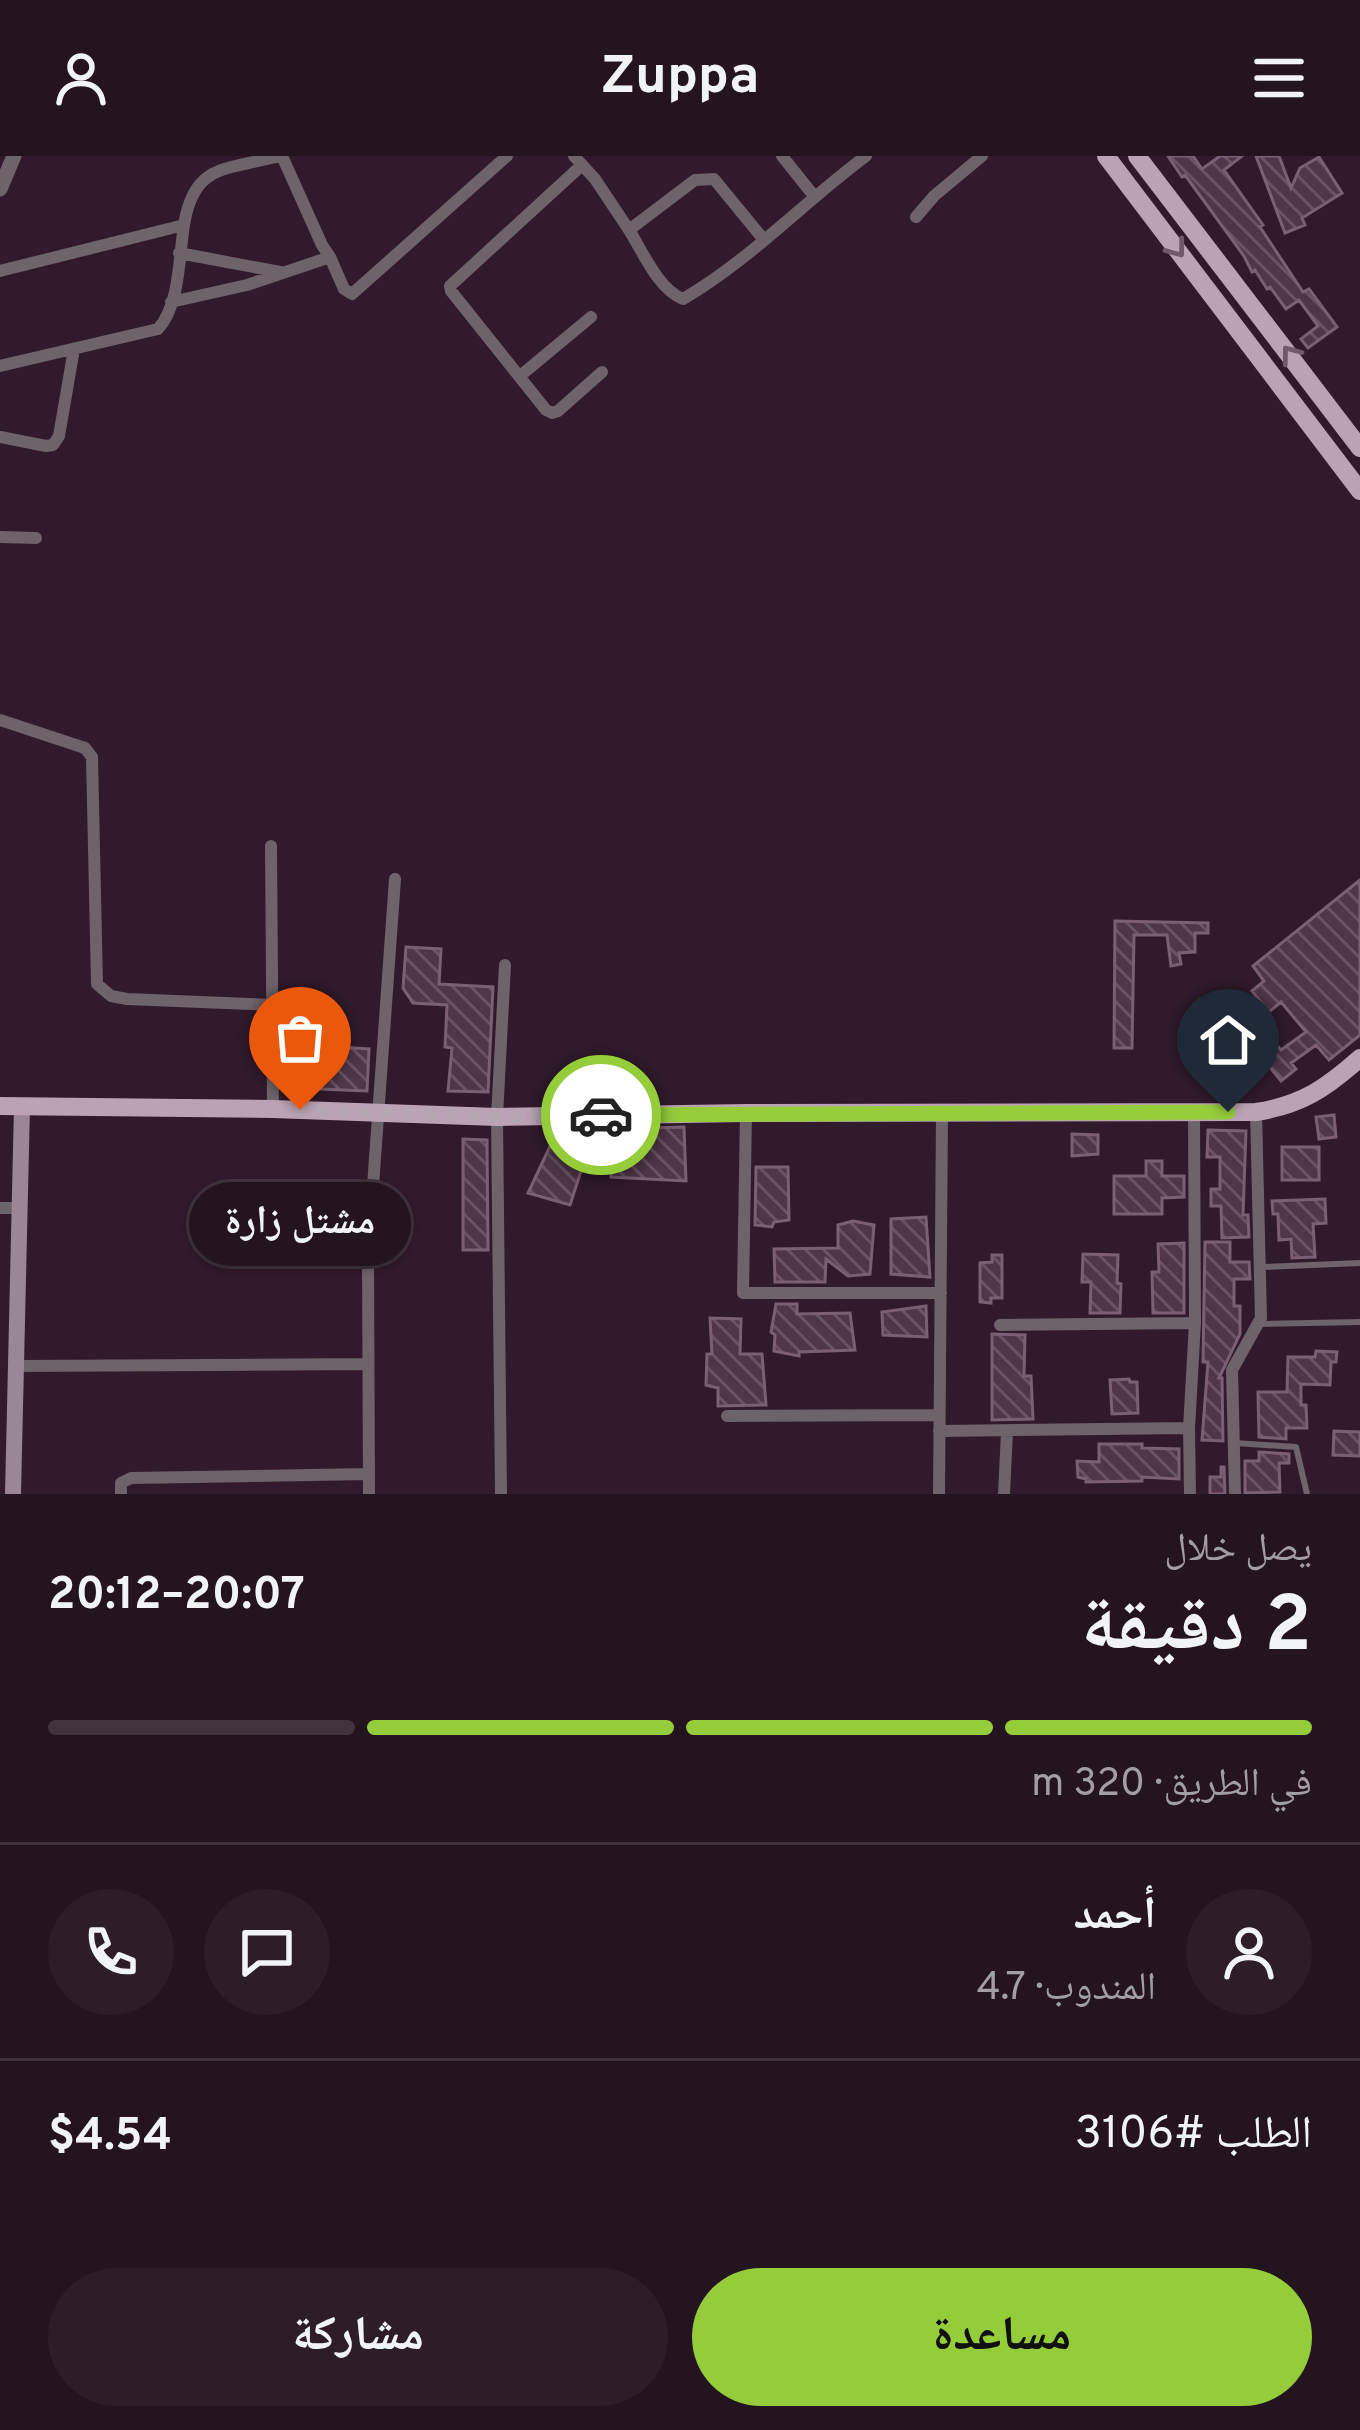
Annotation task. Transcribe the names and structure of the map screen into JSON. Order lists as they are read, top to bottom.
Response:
{
  "places": ["مشتل زارة"],
  "page": {
    "header": "Zuppa",
    "bubble": "مشتل زارة",
    "heading": ["2 دقيقة", "يصل خلال", "20:07–20:12"],
    "panel": [
      "أحمد",
      "المندوب · 4.7",
      "الطلب #3106",
      "$4.54"
    ],
    "bar": "في الطريق · 320 m",
    "buttons": ["مساعدة", "مشاركة"]
  }
}
